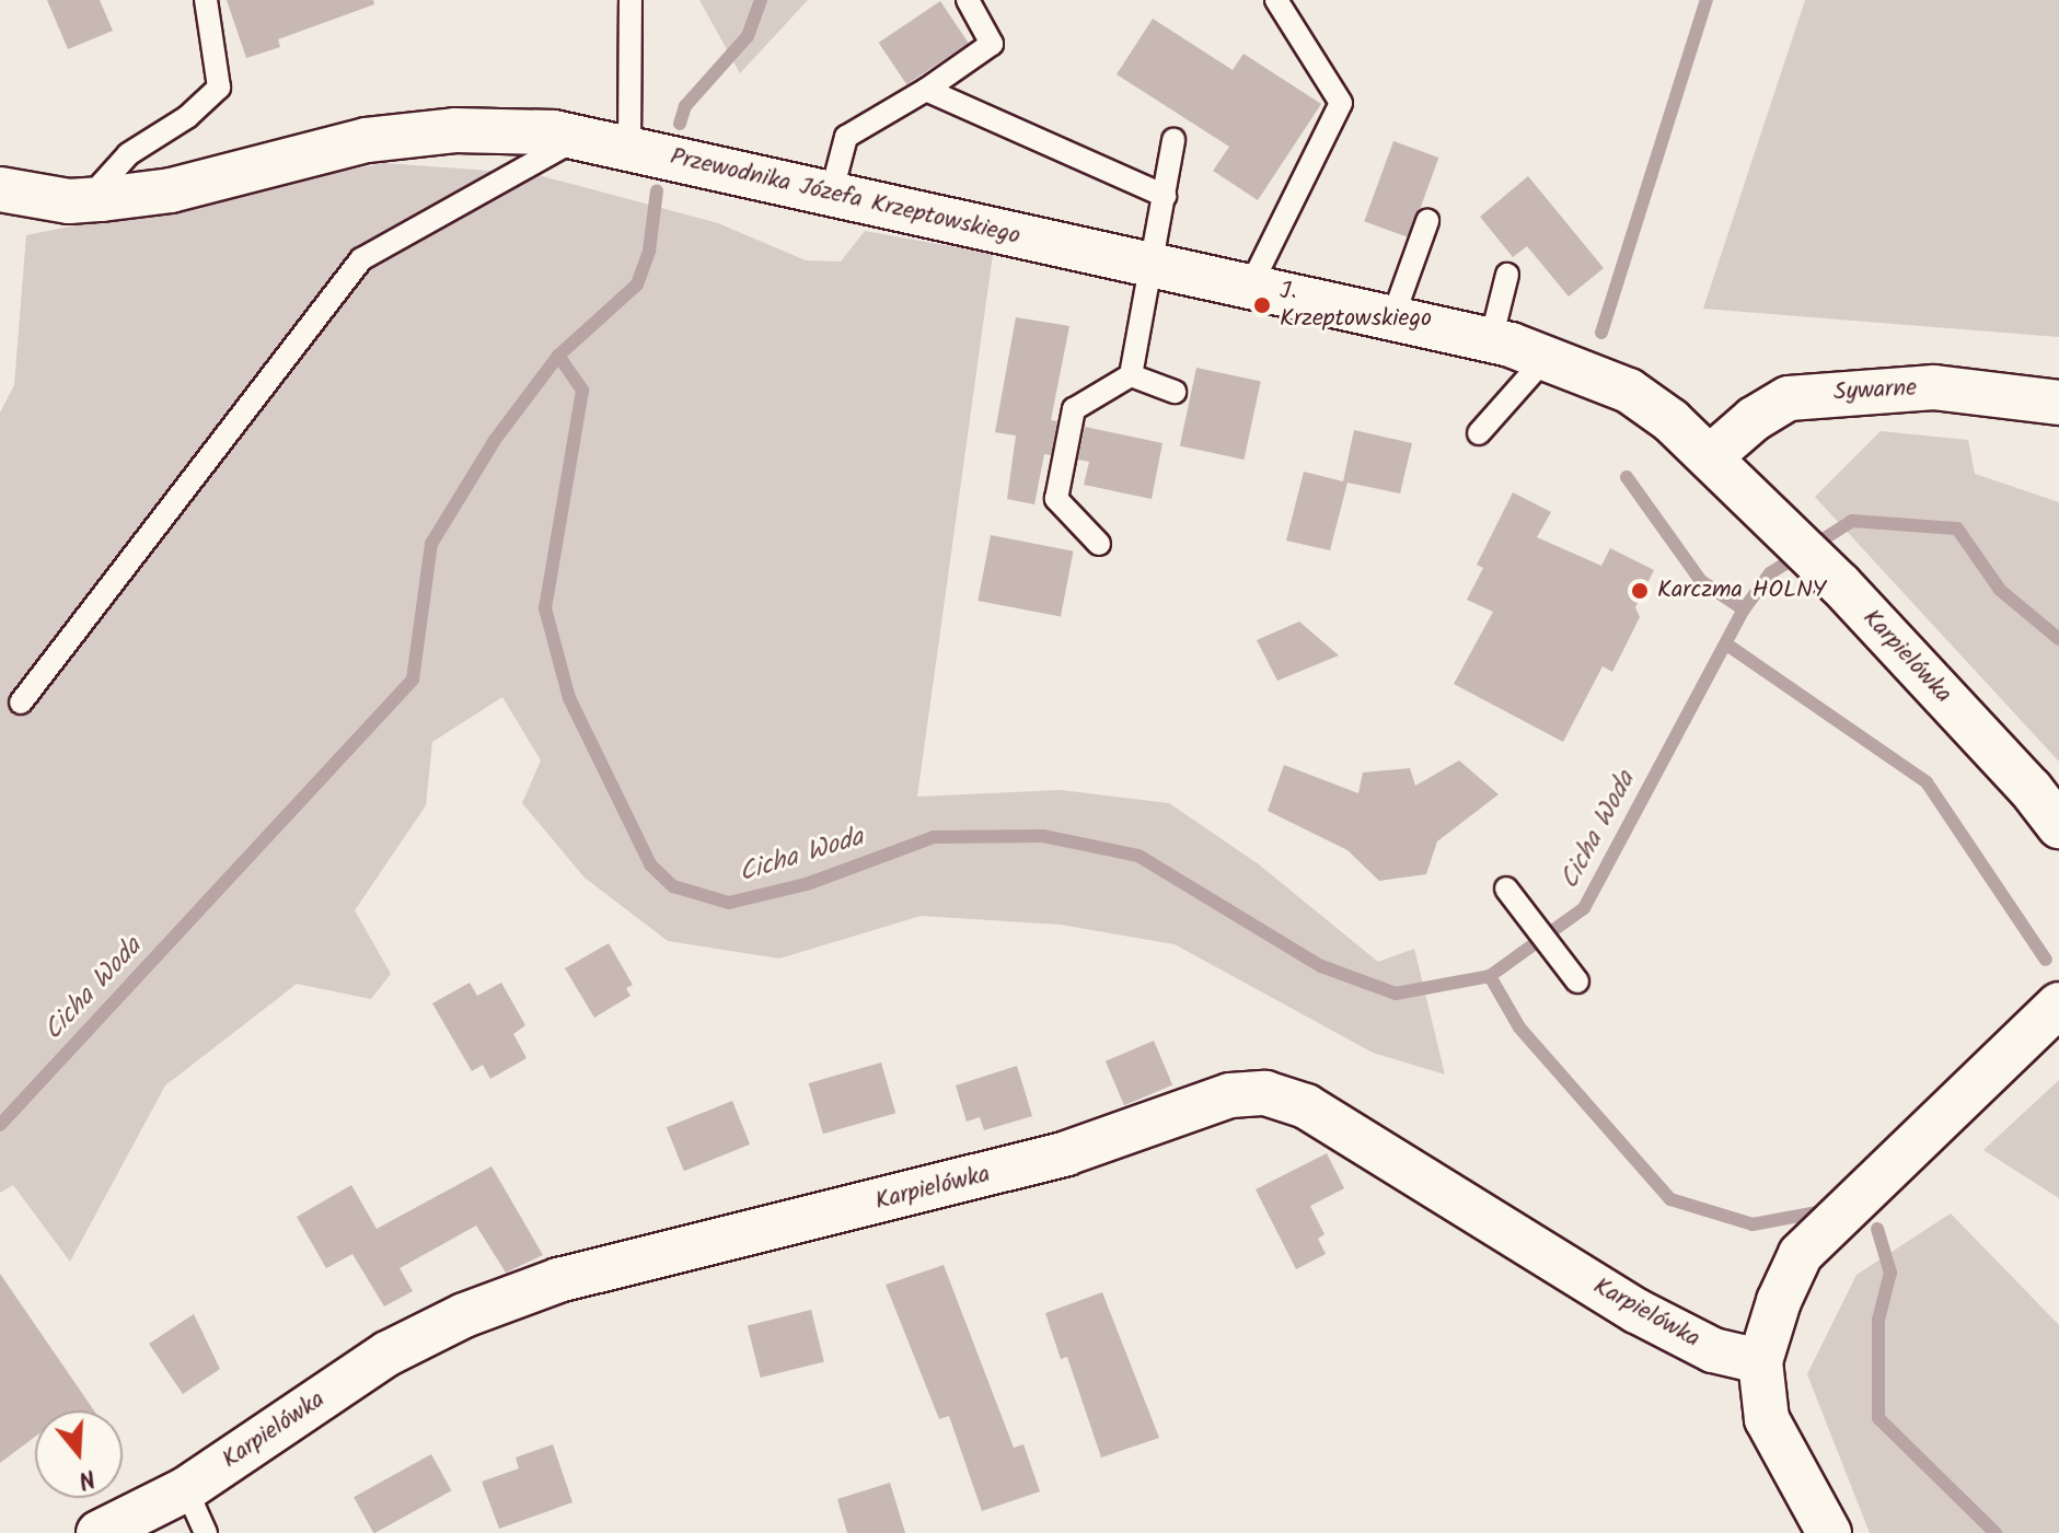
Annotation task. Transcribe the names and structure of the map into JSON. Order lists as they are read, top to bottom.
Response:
{
  "streets": {
    "street": ["Przewodnika Józefa Krzeptowskiego", "Sywarne", "Karpielówka"]
  },
  "crossings": [
    ["Przewodnika Józefa Krzeptowskiego", "Karpielówka"],
    ["Sywarne", "Karpielówka"]
  ],
  "water": ["Cicha Woda"],
  "places": ["J. Krzeptowskiego", "Karczma HOLNY"],
  "north": "bottom"
}
